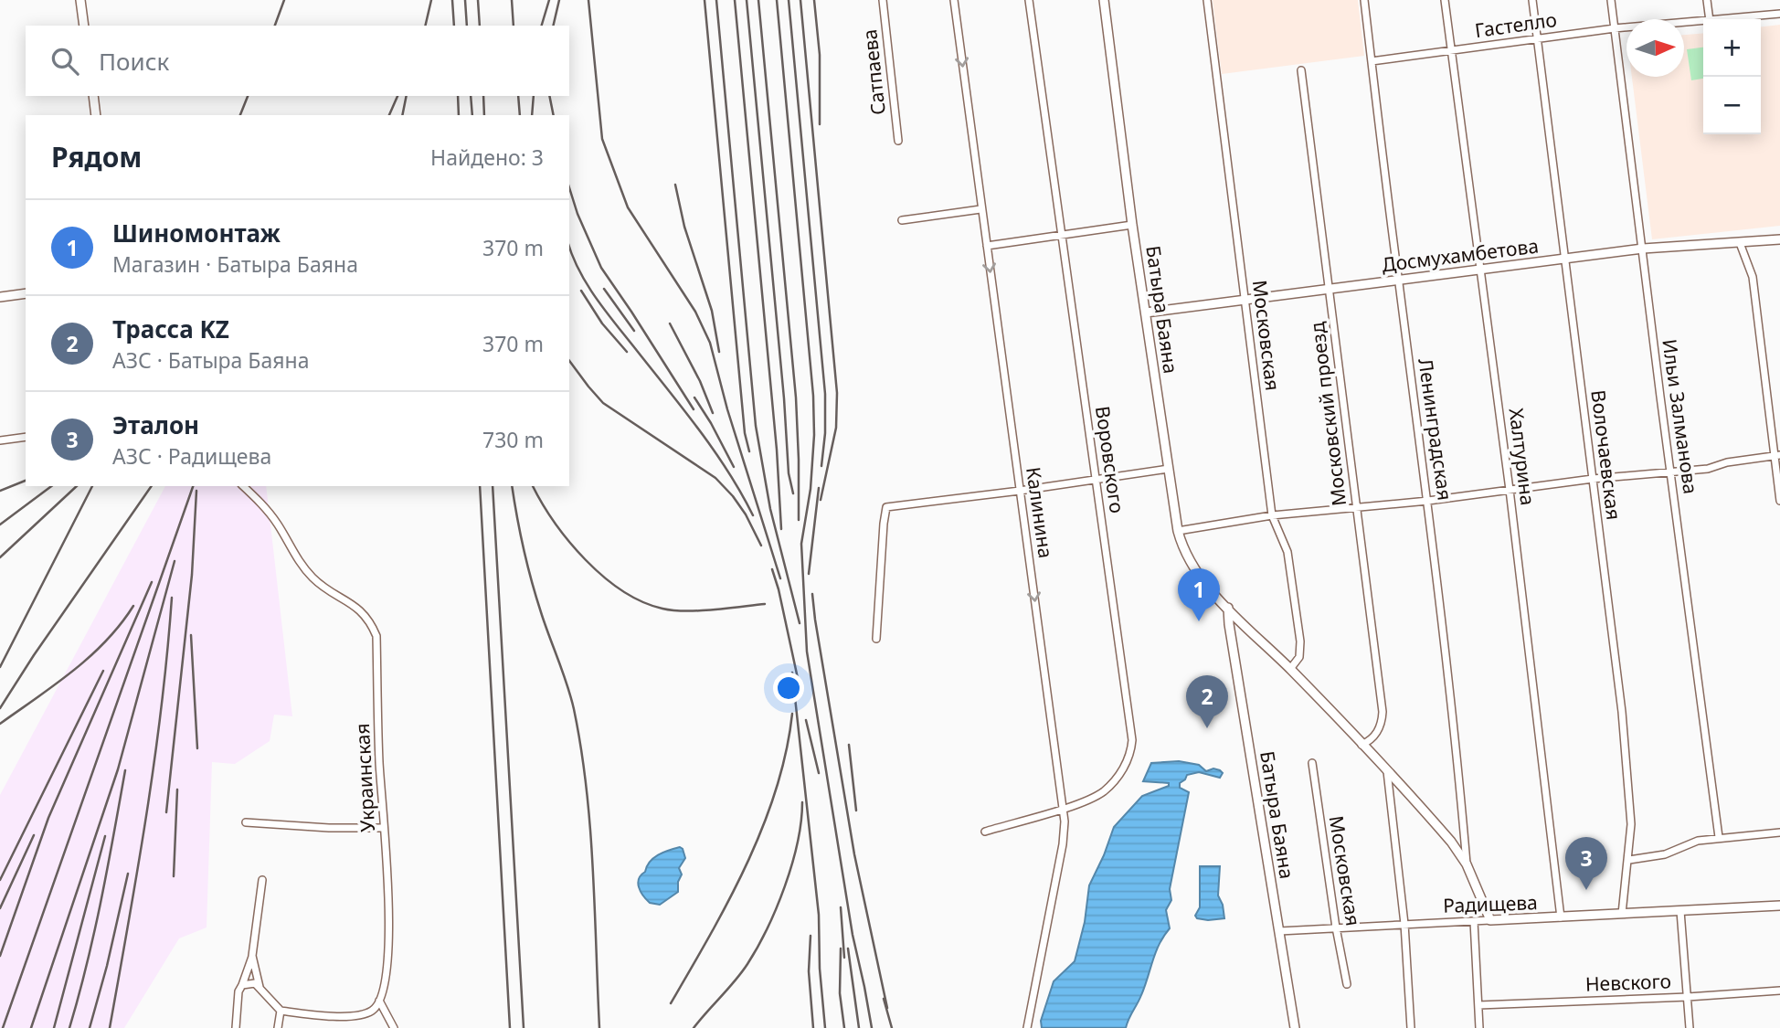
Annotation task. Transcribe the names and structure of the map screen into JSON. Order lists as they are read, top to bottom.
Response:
{
  "streets": {
    "street": [
      "Гастелло",
      "Сатпаева",
      "Досмухамбетова",
      "Батыра Баяна",
      "Московская",
      "Московский проезд",
      "Ильи Залманова",
      "Ленинградская",
      "Волочаевская",
      "Халтурина",
      "Воровского",
      "Калинина",
      "Украинская",
      "Радищева",
      "Невского"
    ]
  },
  "crossings": [
    ["Гастелло", "Ильи Залманова"],
    ["Гастелло", "Ленинградская"],
    ["Гастелло", "Волочаевская"],
    ["Гастелло", "Халтурина"],
    ["Досмухамбетова", "Батыра Баяна"],
    ["Досмухамбетова", "Московская"],
    ["Досмухамбетова", "Московский проезд"],
    ["Досмухамбетова", "Ильи Залманова"],
    ["Досмухамбетова", "Ленинградская"],
    ["Досмухамбетова", "Волочаевская"],
    ["Досмухамбетова", "Халтурина"],
    ["Батыра Баяна", "Московская"],
    ["Батыра Баяна", "Московский проезд"],
    ["Батыра Баяна", "Ленинградская"],
    ["Батыра Баяна", "Радищева"],
    ["Московская", "Радищева"],
    ["Волочаевская", "Радищева"],
    ["Халтурина", "Радищева"],
    ["Воровского", "Калинина"]
  ],
  "one_way": ["Калинина"],
  "north": "right",
  "page": {
    "map_buttons": ["+", "−"],
    "search": "Поиск",
    "heading": ["Рядом", "Найдено: 3"],
    "list": [
      {
        "mark": "1",
        "name": "Шиномонтаж",
        "note": "Магазин · Батыра Баяна",
        "value": "370 m"
      },
      {
        "mark": "2",
        "name": "Трасса KZ",
        "note": "АЗС · Батыра Баяна",
        "value": "370 m"
      },
      {
        "mark": "3",
        "name": "Эталон",
        "note": "АЗС · Радищева",
        "value": "730 m"
      }
    ],
    "pins": ["1", "2", "3"]
  }
}
